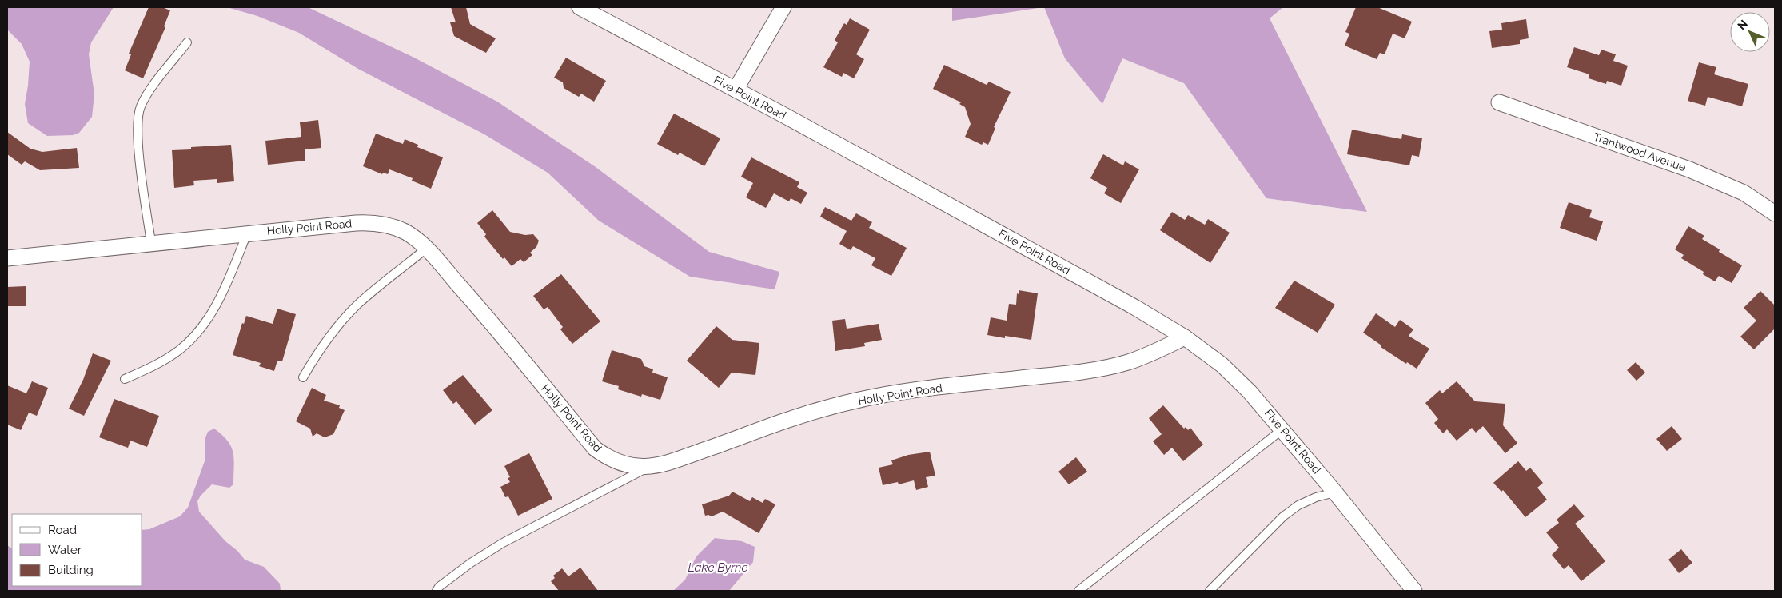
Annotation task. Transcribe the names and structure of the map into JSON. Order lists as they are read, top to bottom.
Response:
{
  "streets": {
    "street": ["Five Point Road", "Trantwood Avenue", "Holly Point Road"]
  },
  "crossings": [
    ["Five Point Road", "Holly Point Road"]
  ],
  "water": ["Lake Byrne"],
  "legend": ["Road", "Water", "Building"],
  "north": "top left"
}
